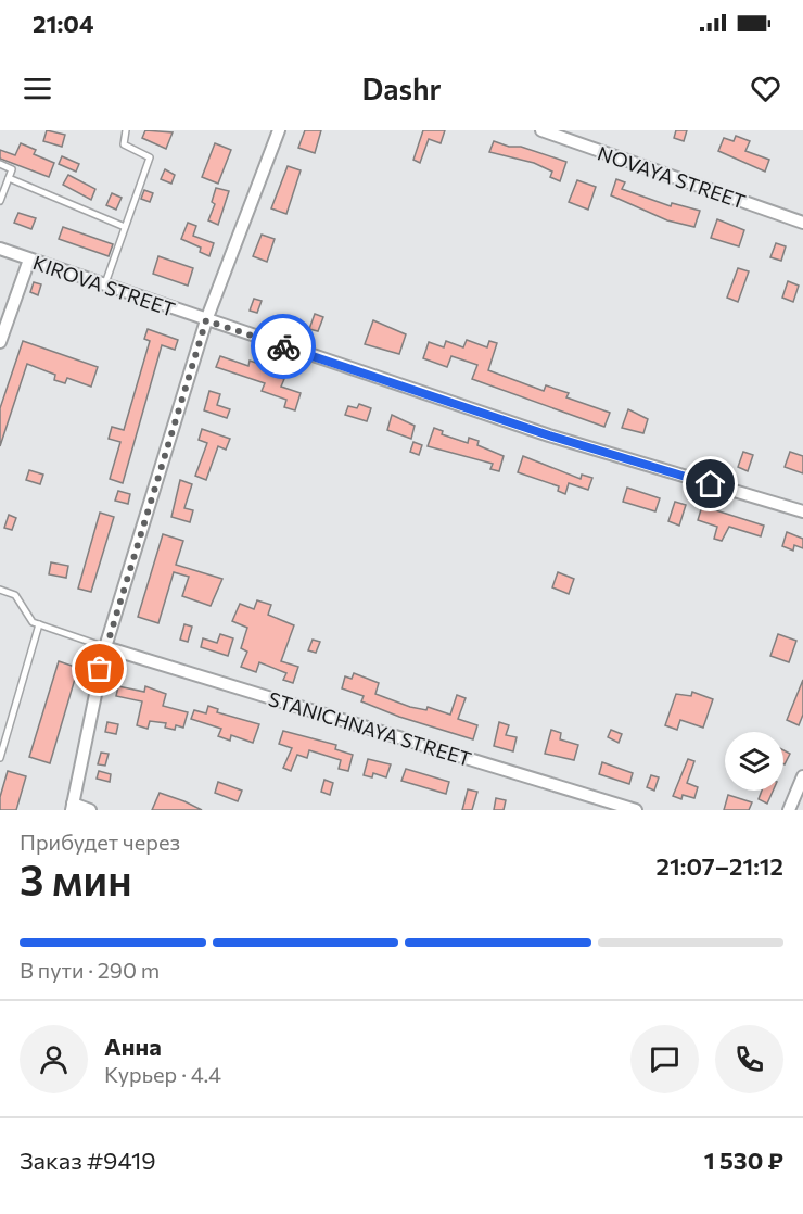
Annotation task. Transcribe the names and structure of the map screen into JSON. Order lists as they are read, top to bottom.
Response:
{
  "streets": {
    "street": ["NOVAYA STREET", "KIROVA STREET", "STANICHNAYA STREET"]
  },
  "page": {
    "status": "21:04",
    "header": "Dashr",
    "heading": ["3 мин", "Прибудет через", "21:07–21:12"],
    "panel": [
      "Анна",
      "Курьер · 4.4",
      "Заказ #9419",
      "1 530 ₽"
    ],
    "bar": "В пути · 290 m"
  }
}
